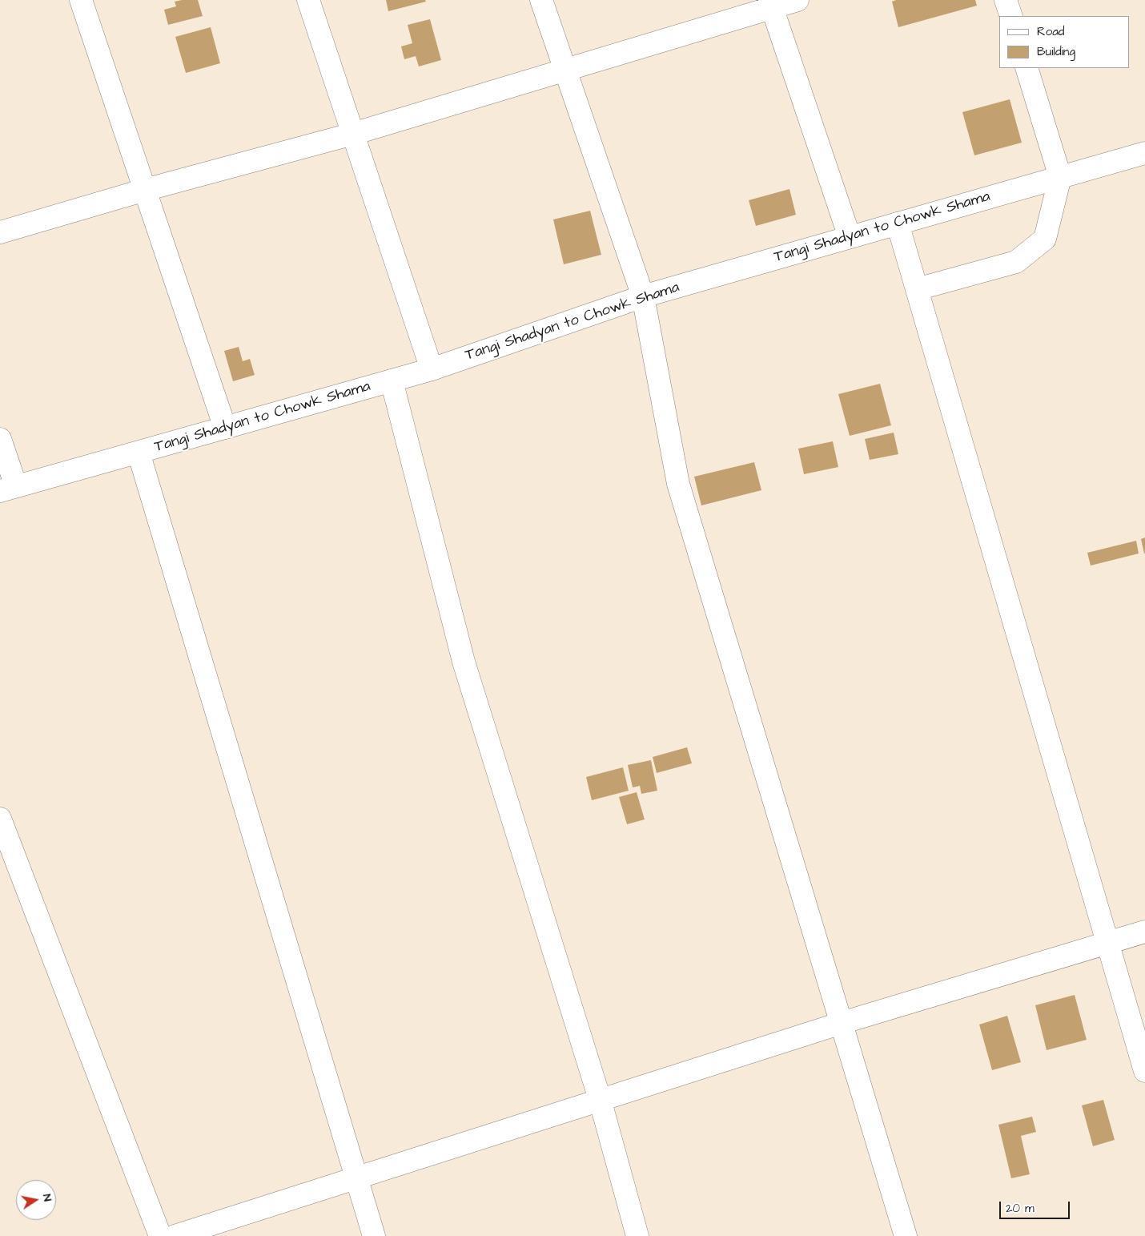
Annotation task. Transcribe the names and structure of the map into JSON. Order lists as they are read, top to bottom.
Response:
{
  "streets": {
    "street": ["Tangi Shadyan to Chowk Shama"]
  },
  "legend": ["Road", "Building"],
  "scale_bar": "20 m",
  "north": "right"
}
